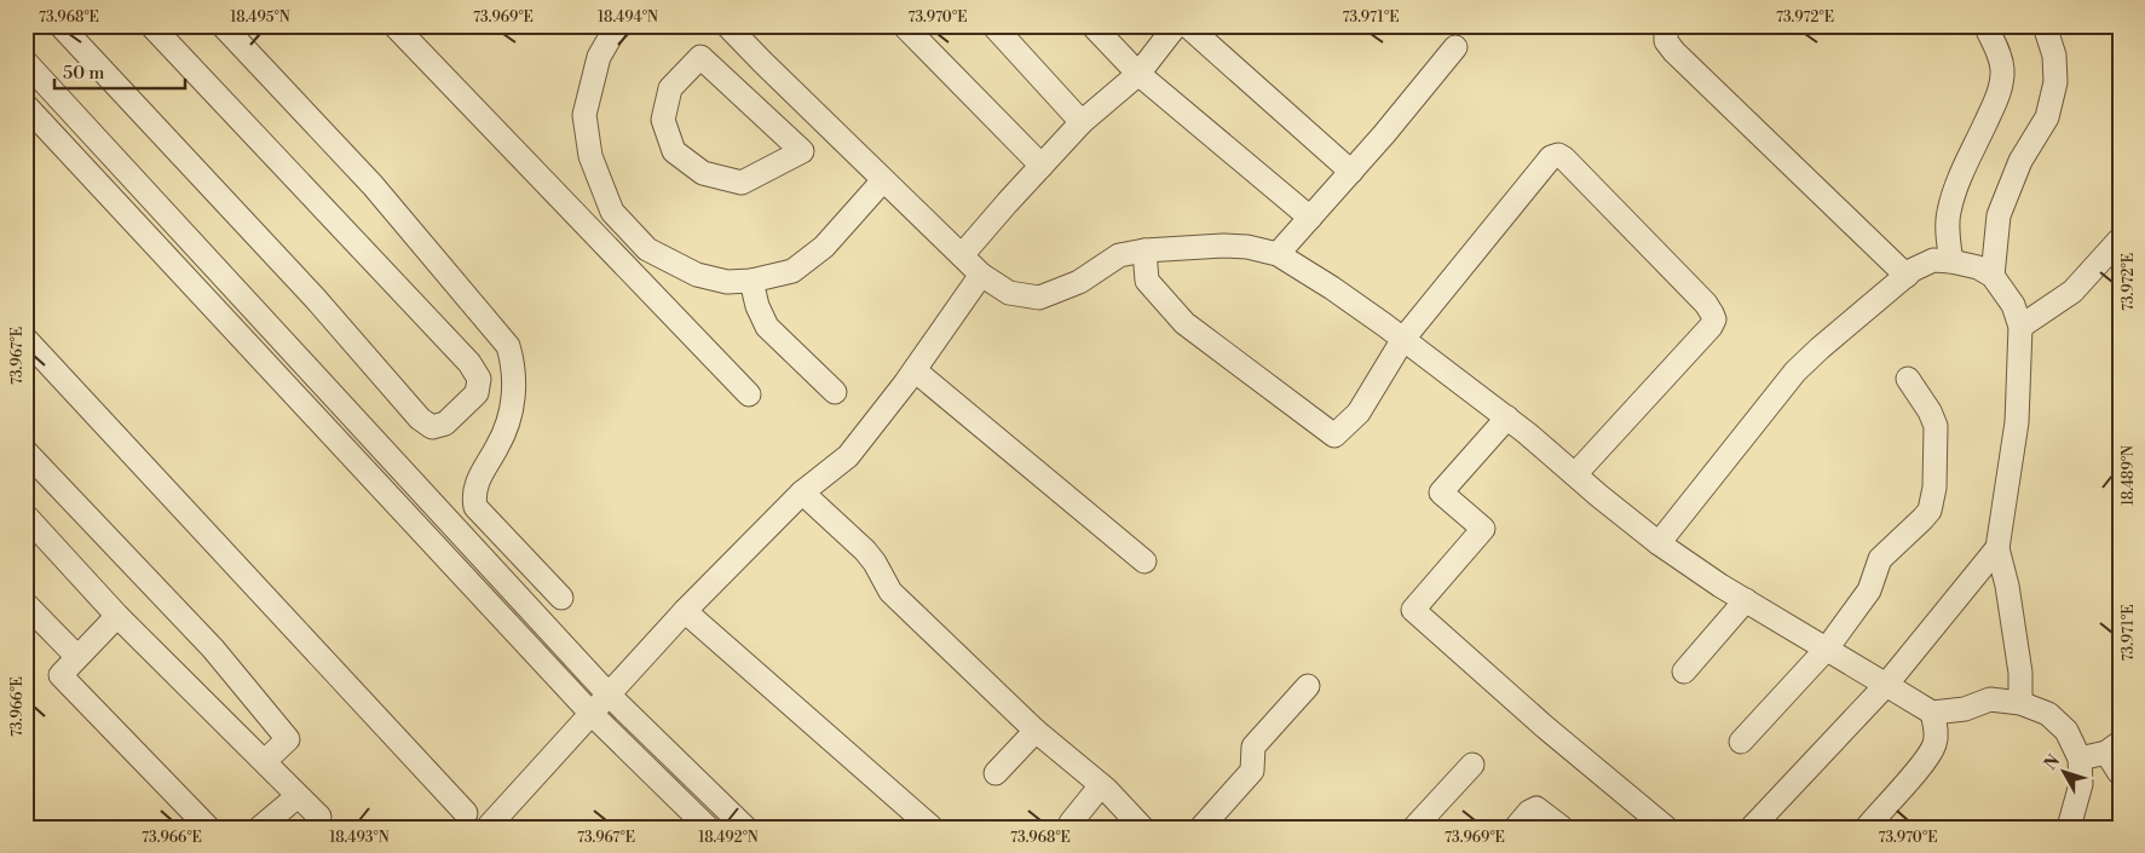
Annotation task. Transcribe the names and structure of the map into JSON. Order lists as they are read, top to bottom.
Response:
{
  "scale_bar": "50 m",
  "north": "top left",
  "coordinates": [
    "73.968°E",
    "18.495°N",
    "73.969°E",
    "18.494°N",
    "73.970°E",
    "73.971°E",
    "73.972°E",
    "73.967°E",
    "18.489°N",
    "73.966°E",
    "18.493°N",
    "18.492°N"
  ]
}
